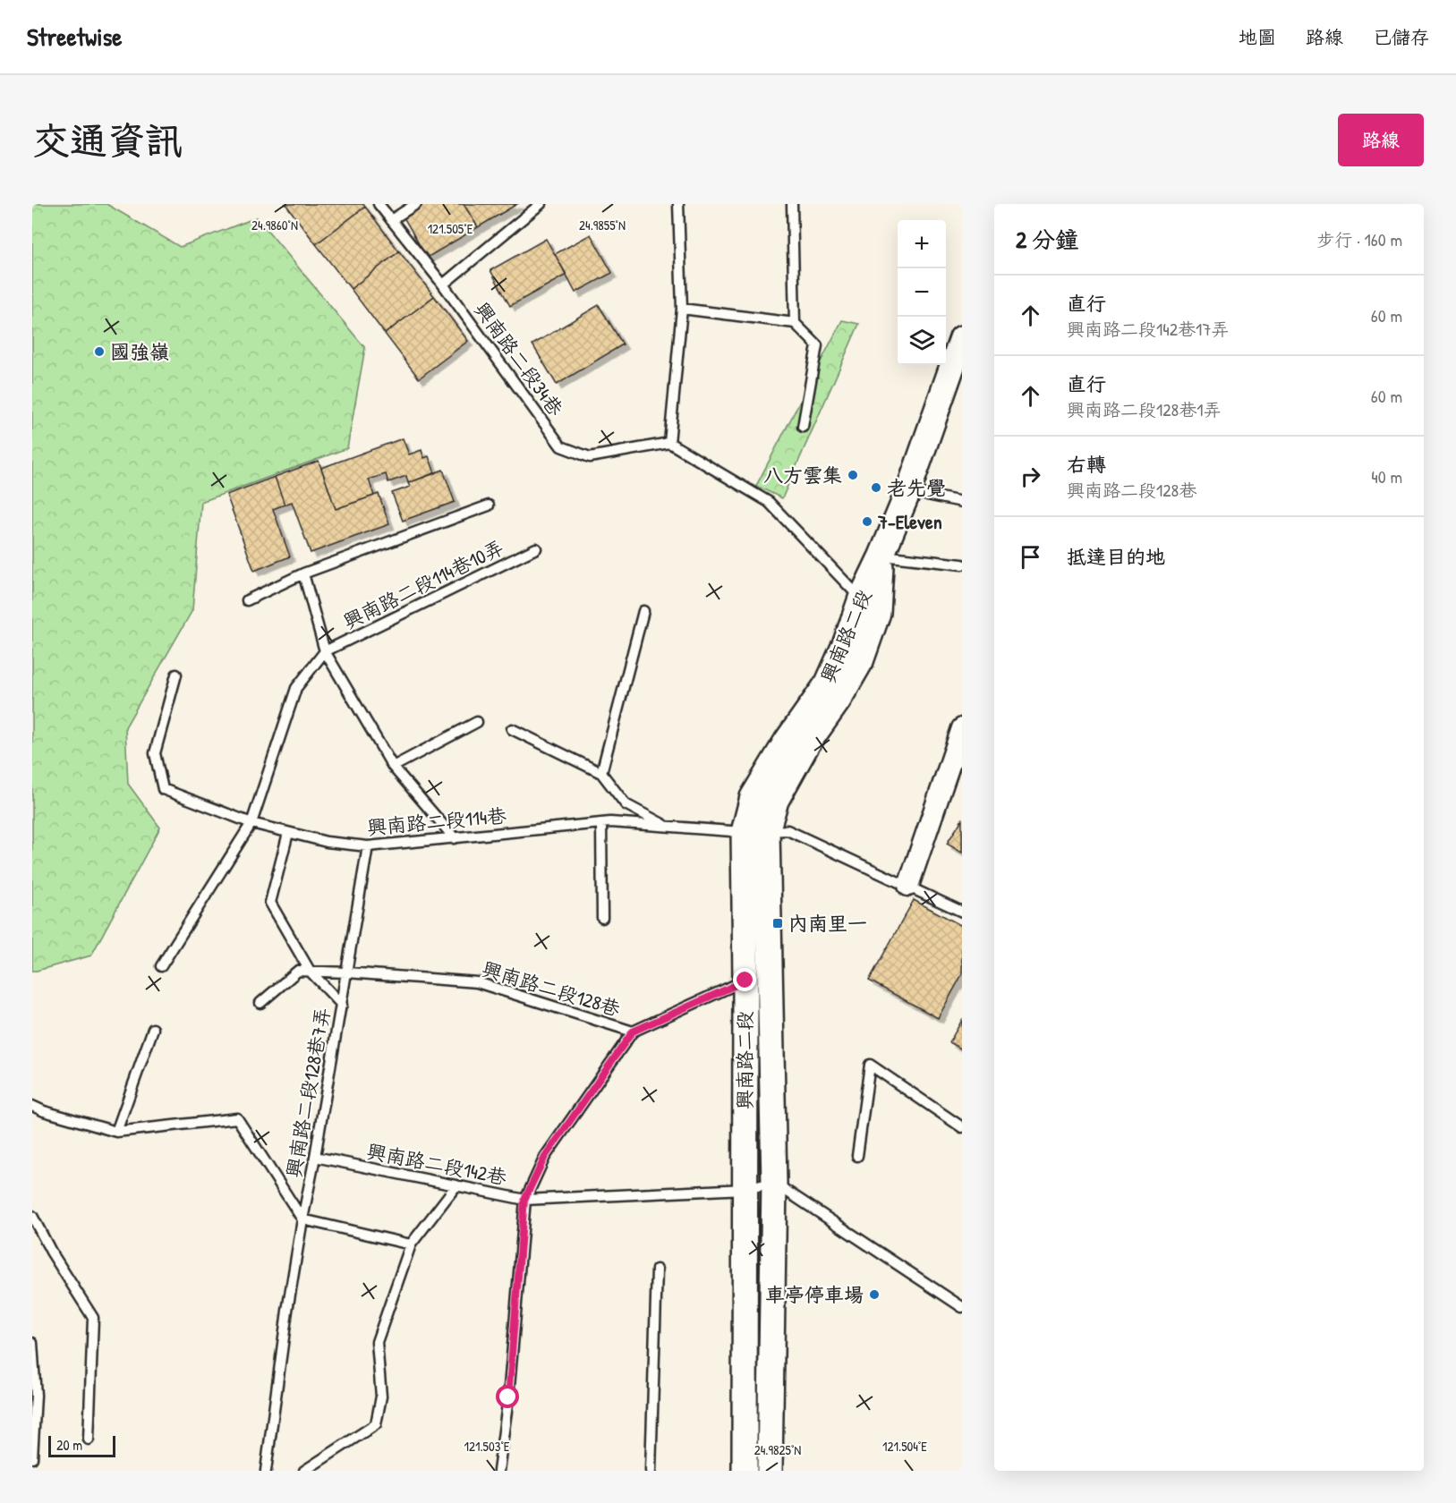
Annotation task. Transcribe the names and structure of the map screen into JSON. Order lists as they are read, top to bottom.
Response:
{
  "streets": {
    "street": ["興南路二段"],
    "lane": [
      "興南路二段34巷",
      "興南路二段114巷10弄",
      "興南路二段114巷",
      "興南路二段128巷",
      "興南路二段128巷7弄",
      "興南路二段142巷"
    ]
  },
  "crossings": [
    ["興南路二段114巷10弄", "興南路二段114巷"],
    ["興南路二段", "興南路二段114巷"],
    ["興南路二段", "興南路二段128巷"],
    ["興南路二段", "興南路二段142巷"],
    ["興南路二段114巷", "興南路二段128巷7弄"],
    ["興南路二段128巷", "興南路二段128巷7弄"],
    ["興南路二段128巷7弄", "興南路二段142巷"]
  ],
  "places": {
    "other": [
      "國強嶺",
      "八方雲集",
      "老先覺",
      "7-Eleven",
      "車亭停車場"
    ],
    "transit": ["內南里一"]
  },
  "scale_bar": "20 m",
  "page": {
    "header": "Streetwise",
    "nav": ["地圖", "路線", "已儲存"],
    "buttons": "路線",
    "title": "交通資訊",
    "heading": ["2 分鐘", "步行 · 160 m"],
    "map_buttons": ["+", "−"],
    "list": [
      ["直行", "興南路二段142巷17弄", "60 m"],
      ["直行", "興南路二段128巷1弄", "60 m"],
      ["右轉", "興南路二段128巷", "40 m"],
      "抵達目的地"
    ],
    "scale": "20 m"
  },
  "coordinates": [
    "24.9860°N",
    "24.9855°N",
    "121.505°E",
    "121.503°E",
    "121.504°E",
    "24.9825°N"
  ]
}
